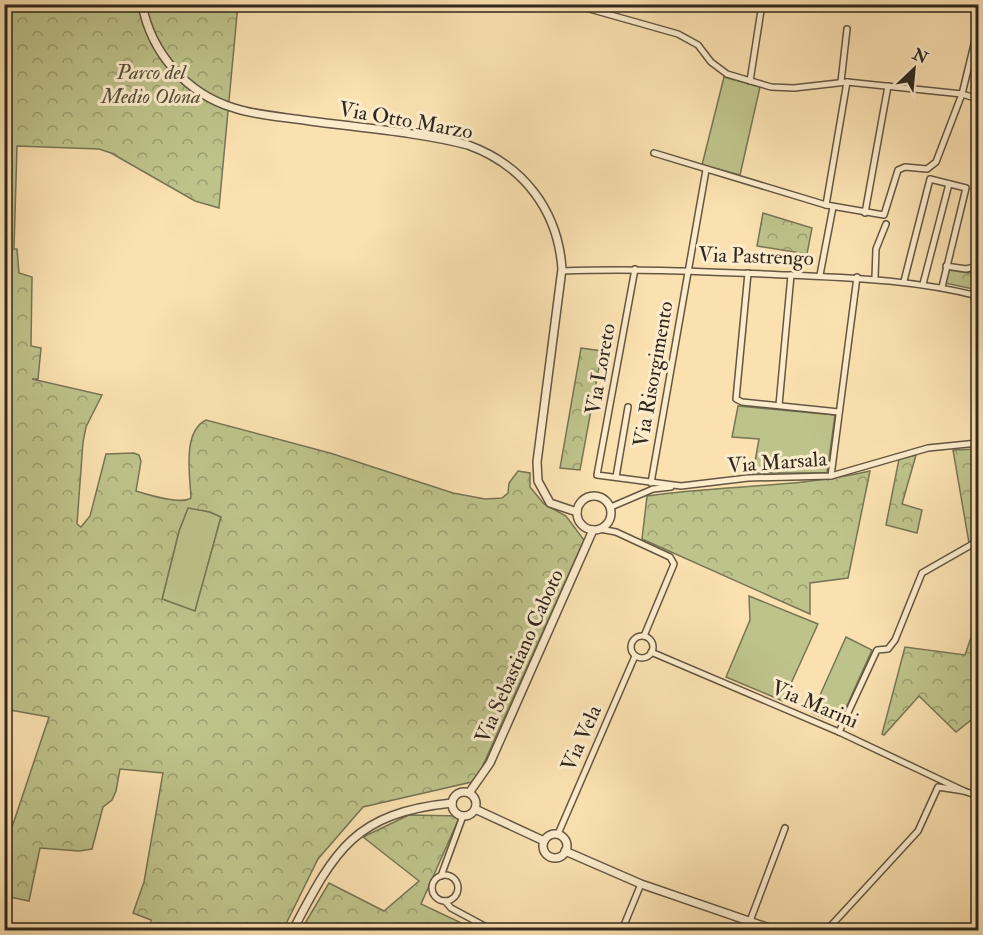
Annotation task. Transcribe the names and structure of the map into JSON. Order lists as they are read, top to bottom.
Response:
{
  "streets": {
    "street": [
      "Via Otto Marzo",
      "Via Pastrengo",
      "Via Loreto",
      "Via Risorgimento",
      "Via Marsala",
      "Via Sebastiano Caboto",
      "Via Marini",
      "Via Vela"
    ]
  },
  "crossings": [
    ["Via Otto Marzo", "Via Pastrengo"],
    ["Via Otto Marzo", "Via Marsala"],
    ["Via Otto Marzo", "Via Sebastiano Caboto"],
    ["Via Otto Marzo", "Via Vela"],
    ["Via Pastrengo", "Via Loreto"],
    ["Via Pastrengo", "Via Risorgimento"],
    ["Via Loreto", "Via Marsala"],
    ["Via Risorgimento", "Via Marsala"],
    ["Via Marsala", "Via Sebastiano Caboto"],
    ["Via Marsala", "Via Vela"],
    ["Via Sebastiano Caboto", "Via Vela"],
    ["Via Marini", "Via Vela"]
  ],
  "parks": ["Parco del Medio Olona"],
  "north": "top right"
}
